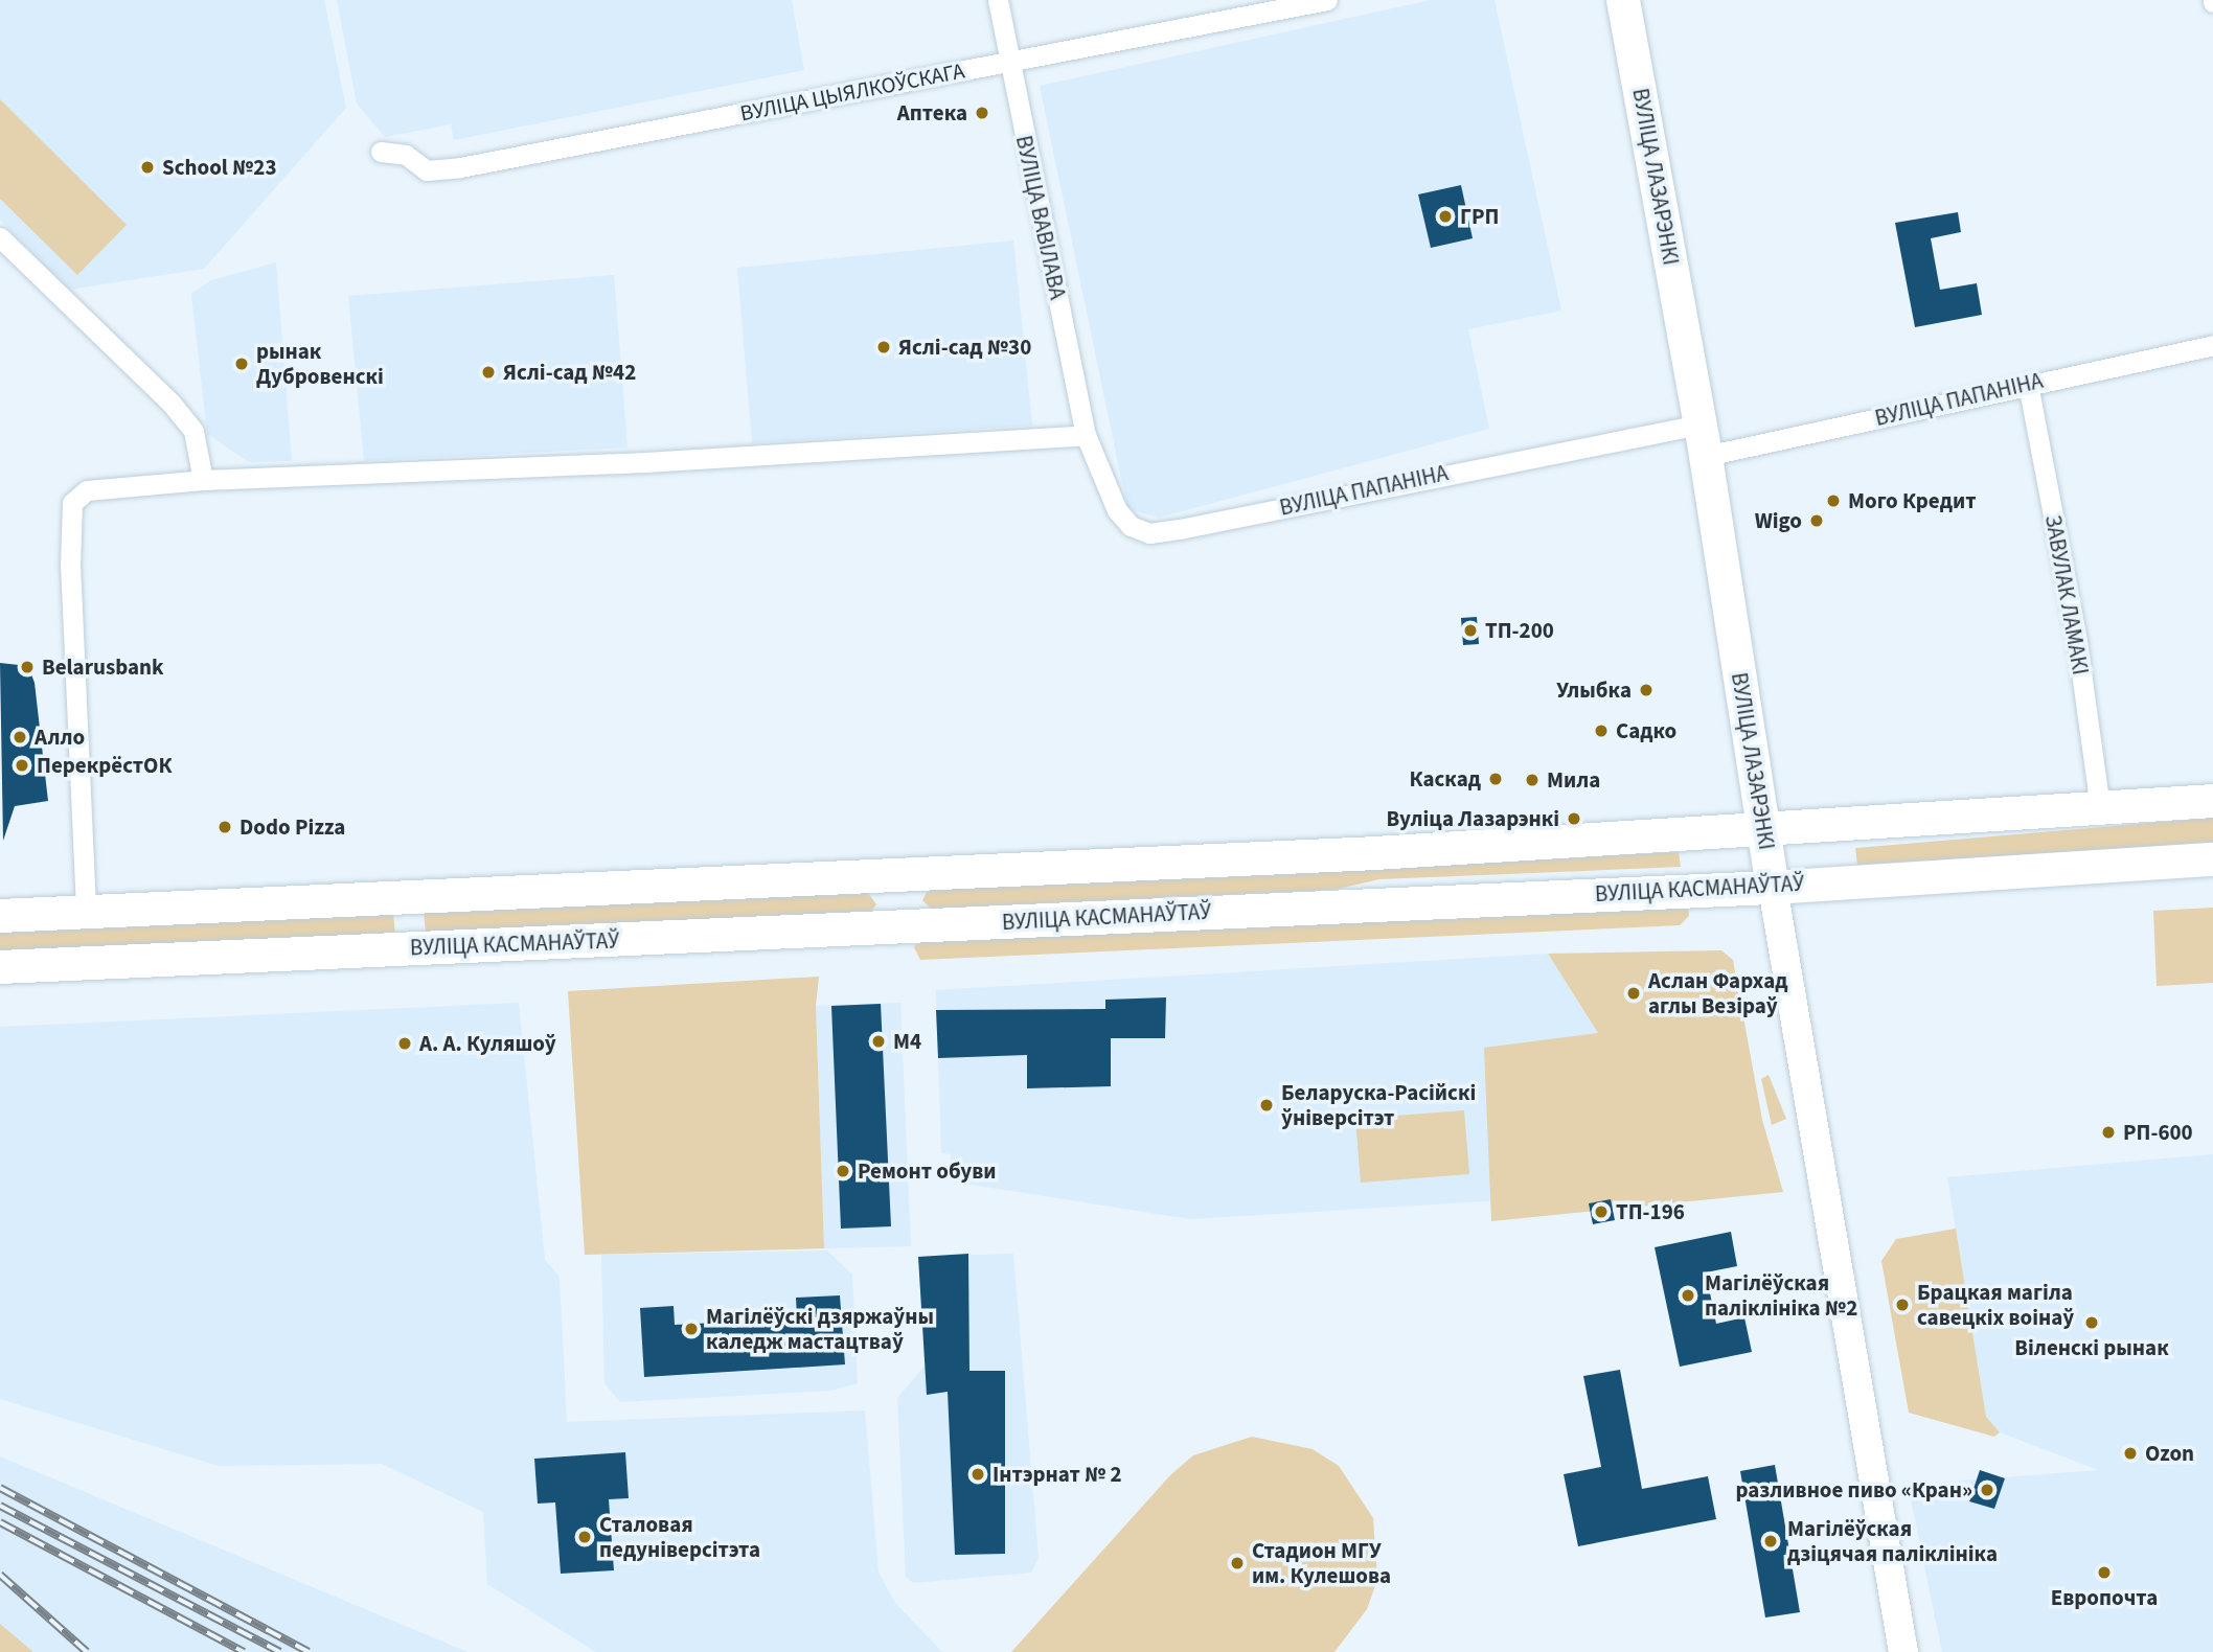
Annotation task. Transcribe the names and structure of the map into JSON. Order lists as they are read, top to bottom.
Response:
{
  "streets": {
    "main road": ["ВУЛІЦА ЛАЗАРЭНКІ", "ВУЛІЦА КАСМАНАЎТАЎ"],
    "street": [
      "ВУЛІЦА ЦЫЯЛКОЎСКАГА",
      "ВУЛІЦА ВАВІЛАВА",
      "ВУЛІЦА ПАПАНІНА",
      "ЗАВУЛАК ЛАМАКІ"
    ]
  },
  "crossings": [
    ["ВУЛІЦА ЦЫЯЛКОЎСКАГА", "ВУЛІЦА ВАВІЛАВА"],
    ["ВУЛІЦА ЛАЗАРЭНКІ", "ВУЛІЦА ПАПАНІНА"],
    ["ВУЛІЦА ЛАЗАРЭНКІ", "ВУЛІЦА КАСМАНАЎТАЎ"],
    ["ВУЛІЦА ВАВІЛАВА", "ВУЛІЦА ПАПАНІНА"],
    ["ВУЛІЦА ПАПАНІНА", "ЗАВУЛАК ЛАМАКІ"]
  ],
  "places": [
    "Аптека",
    "School №23",
    "ГРП",
    "Яслі-сад №30",
    "рынак Дубровенскі",
    "Яслі-сад №42",
    "Мого Кредит",
    "Wigo",
    "ТП-200",
    "Belarusbank",
    "Улыбка",
    "Садко",
    "Алло",
    "ПерекрёстОК",
    "Каскад",
    "Мила",
    "Вуліца Лазарэнкі",
    "Dodo Pizza",
    "Аслан Фархад аглы Везіраў",
    "M4",
    "А. А. Куляшоў",
    "Беларуска-Расійскі ўніверсітэт",
    "РП-600",
    "Ремонт обуви",
    "ТП-196",
    "Магілёўская паліклініка №2",
    "Брацкая магіла савецкіх воінаў",
    "Віленскі рынак",
    "Магілёўскі дзяржаўны каледж мастацтваў",
    "Ozon",
    "Інтэрнат № 2",
    "разливное пиво «Кран»",
    "Сталовая педуніверсітэта",
    "Магілёўская дзіцячая паліклініка",
    "Стадион МГУ им. Кулешова",
    "Европочта"
  ]
}
